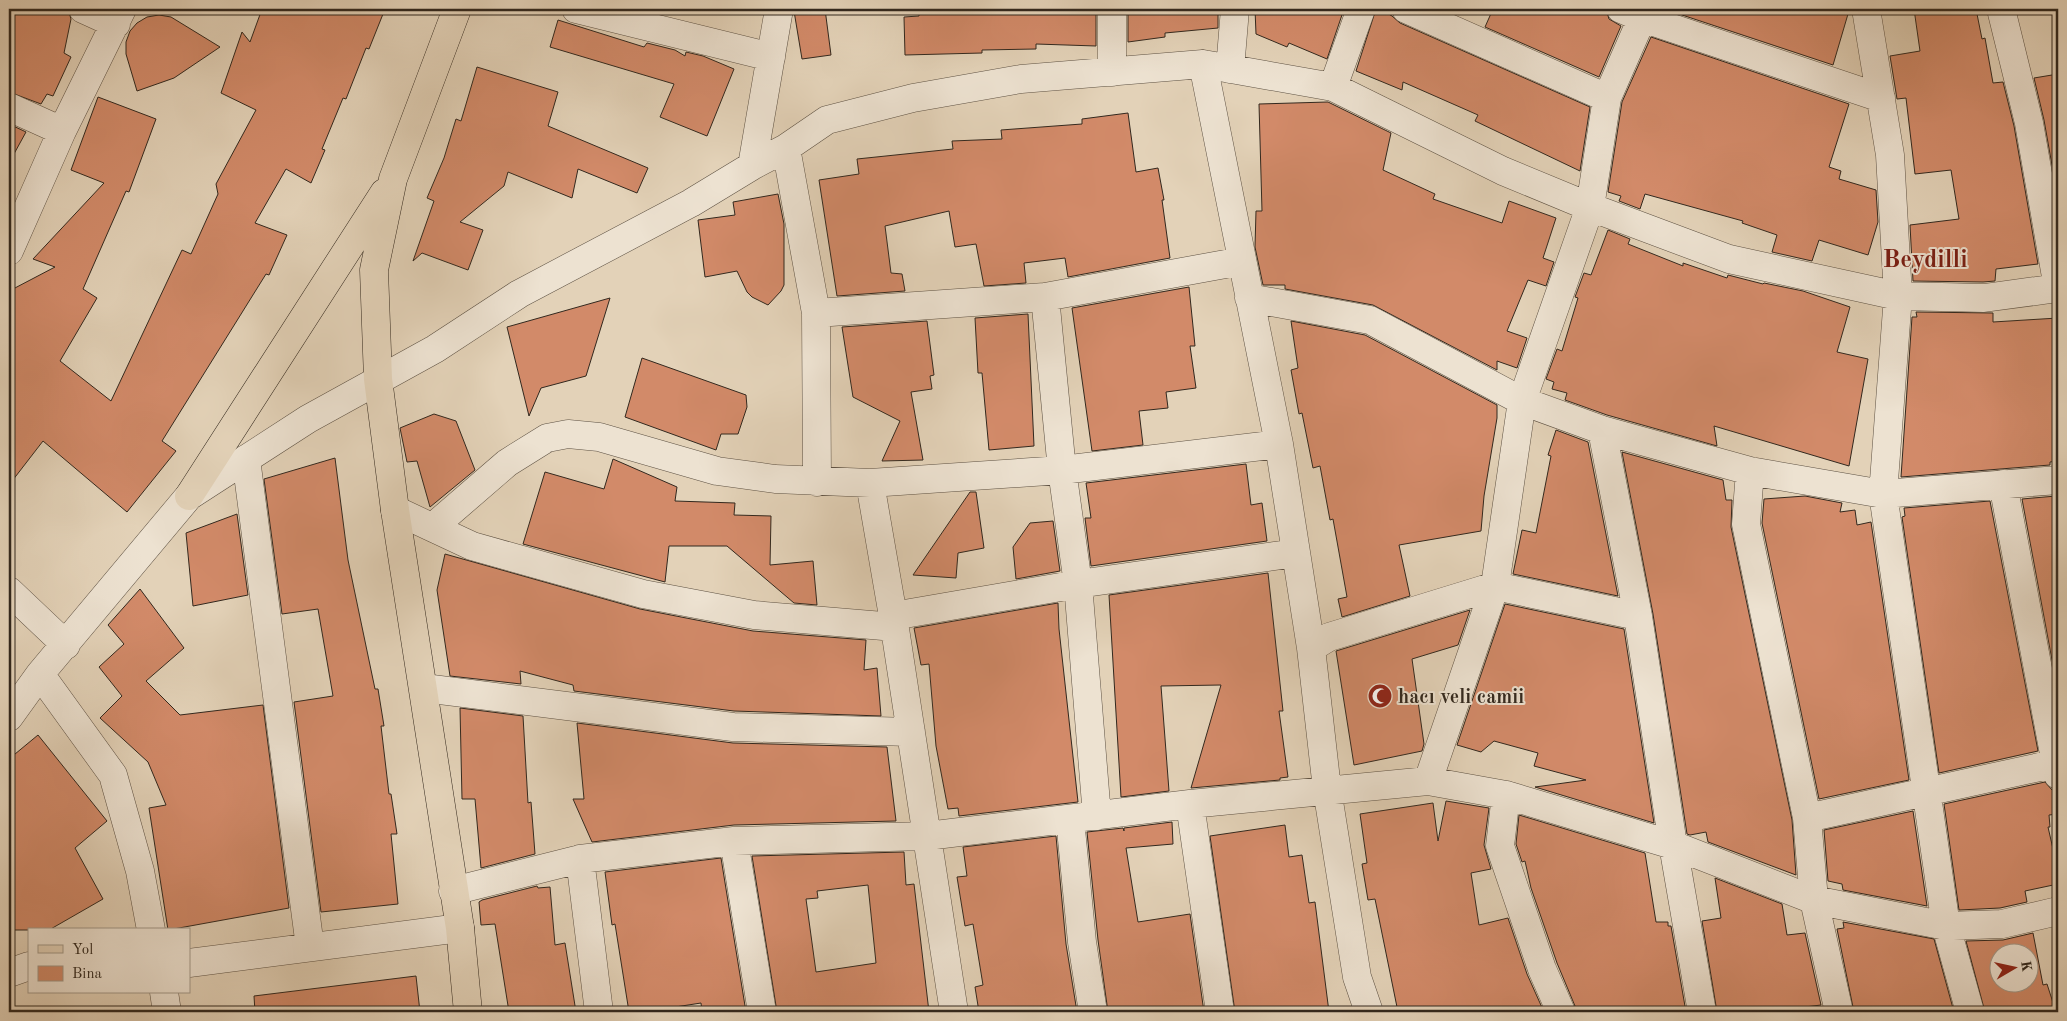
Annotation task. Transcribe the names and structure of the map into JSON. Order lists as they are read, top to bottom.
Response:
{
  "districts": ["Beydilli"],
  "places": {
    "mosque": ["hacı veli camii"]
  },
  "legend": ["Yol", "Bina"],
  "north": "right"
}
